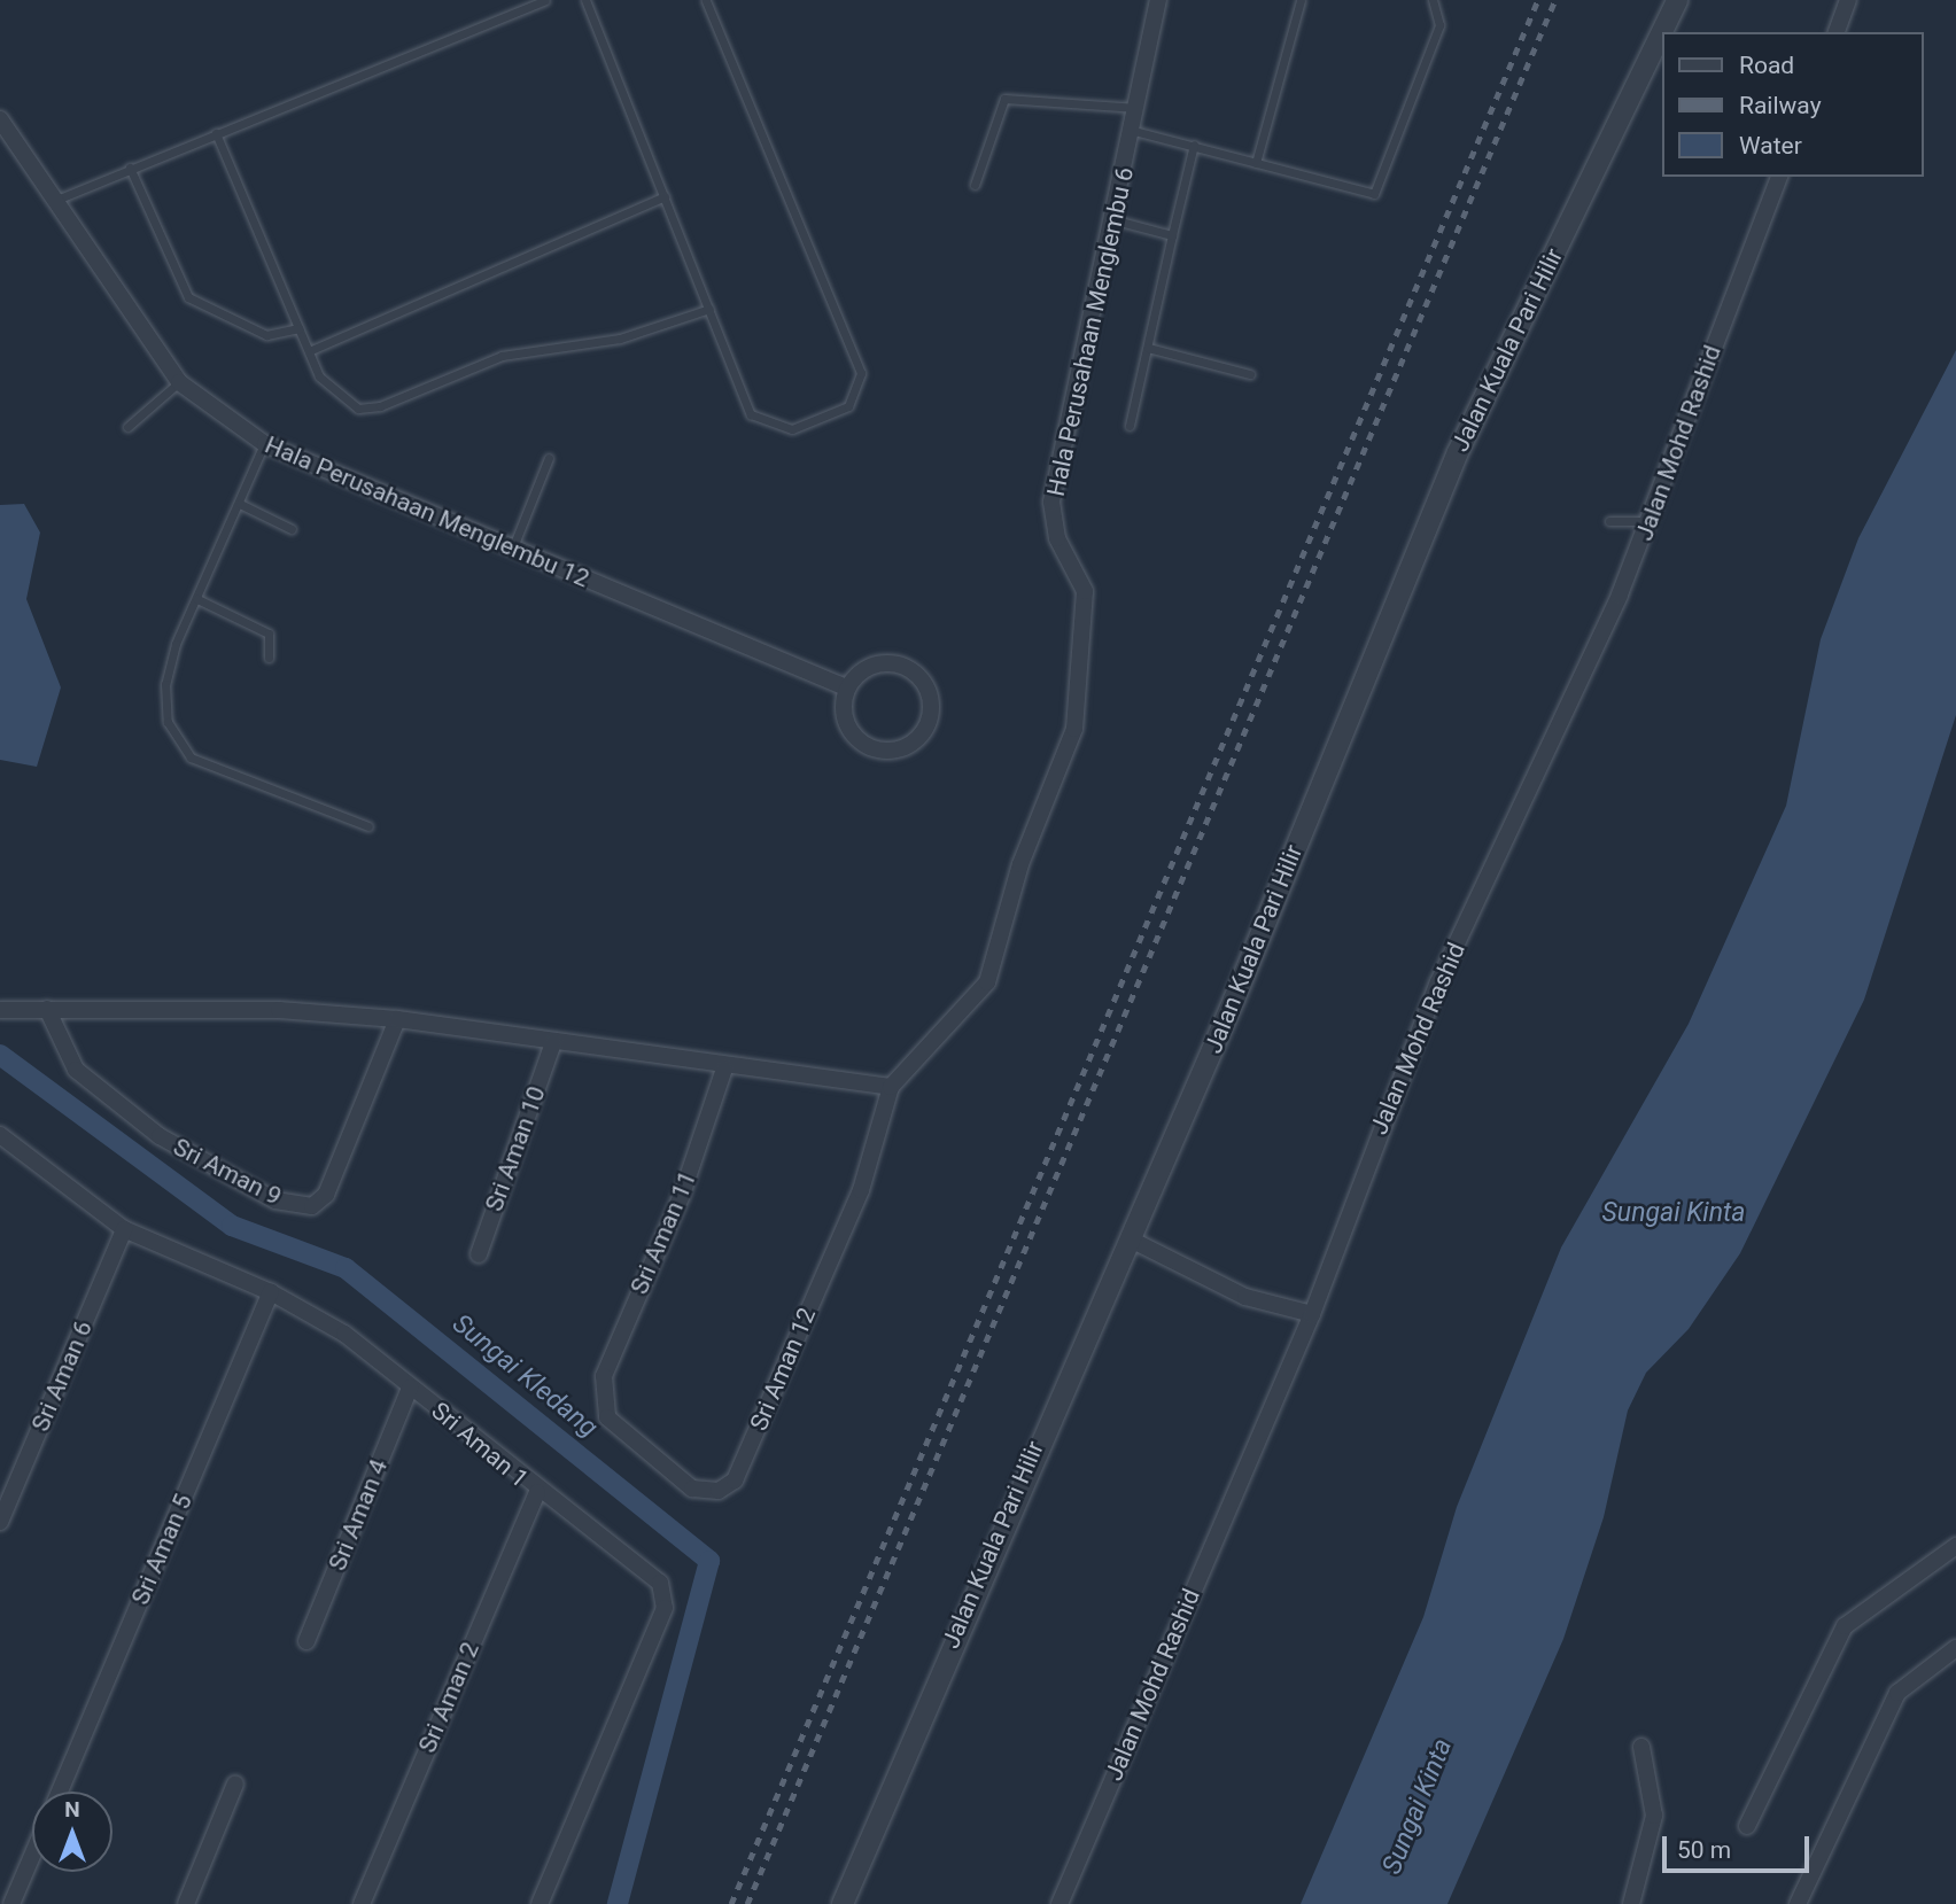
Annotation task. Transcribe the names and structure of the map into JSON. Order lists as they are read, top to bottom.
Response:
{
  "streets": {
    "street": [
      "Hala Perusahaan Menglembu 6",
      "Jalan Kuala Pari Hilir",
      "Jalan Mohd Rashid",
      "Hala Perusahaan Menglembu 12",
      "Sri Aman 10",
      "Sri Aman 9",
      "Sri Aman 11",
      "Sri Aman 12",
      "Sri Aman 6",
      "Sri Aman 1",
      "Sri Aman 4",
      "Sri Aman 5",
      "Sri Aman 2"
    ]
  },
  "crossings": [
    ["Hala Perusahaan Menglembu 6", "Sri Aman 12"],
    ["Sri Aman 11", "Sri Aman 12"],
    ["Sri Aman 6", "Sri Aman 1"],
    ["Sri Aman 1", "Sri Aman 4"],
    ["Sri Aman 1", "Sri Aman 5"],
    ["Sri Aman 1", "Sri Aman 2"]
  ],
  "water": ["Sungai Kinta", "Sungai Kledang"],
  "legend": ["Road", "Railway", "Water"],
  "scale_bar": "50 m",
  "north": "top"
}
